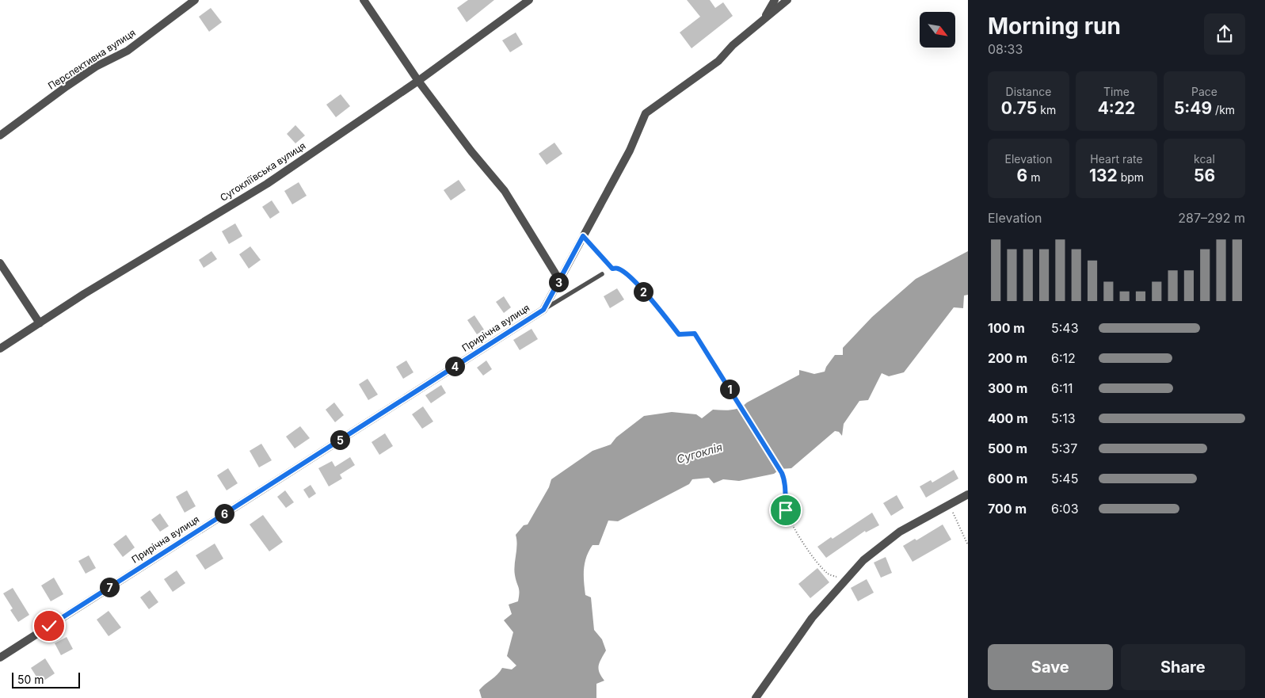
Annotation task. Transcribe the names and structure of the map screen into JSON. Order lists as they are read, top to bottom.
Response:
{
  "streets": {
    "street": ["Перспективна вулиця", "Сугокліївська вулиця", "Прирічна вулиця"]
  },
  "water": ["Сугоклія"],
  "scale_bar": "50 m",
  "north": "bottom right",
  "page": {
    "heading": ["Morning run", "08:33"],
    "stats": [
      ["Distance", "0.75 km"],
      ["Time", "4:22"],
      ["Pace", "5:49 /km"],
      ["Elevation", "6 m"],
      ["Heart rate", "132 bpm"],
      ["kcal", "56"]
    ],
    "chart": ["Elevation", "287–292 m"],
    "pins": [
      "3",
      "2",
      "4",
      "1",
      "5",
      "6",
      "7"
    ],
    "list": [
      {
        "name": "100 m",
        "note": "5:43"
      },
      {
        "name": "200 m",
        "note": "6:12"
      },
      {
        "name": "300 m",
        "note": "6:11"
      },
      {
        "name": "400 m",
        "note": "5:13"
      },
      {
        "name": "500 m",
        "note": "5:37"
      },
      {
        "name": "600 m",
        "note": "5:45"
      },
      {
        "name": "700 m",
        "note": "6:03"
      }
    ],
    "buttons": ["Save", "Share"],
    "scale": "50 m"
  }
}
